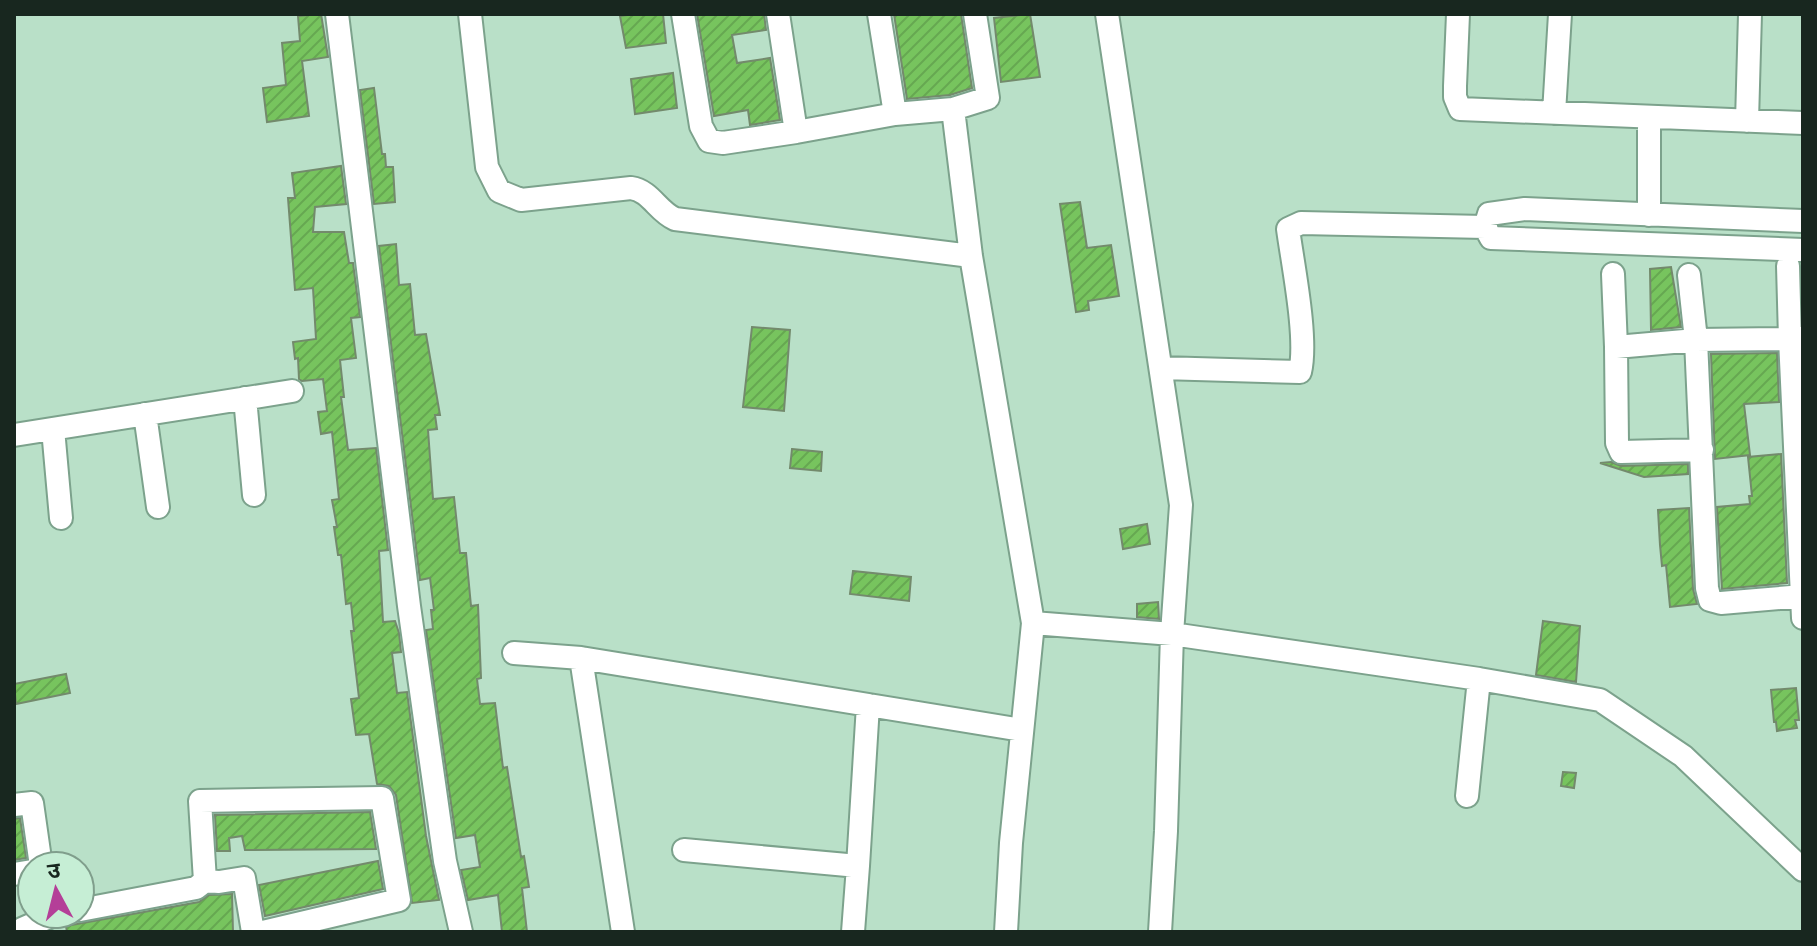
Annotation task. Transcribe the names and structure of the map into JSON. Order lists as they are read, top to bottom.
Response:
{
  "north": "top"
}
